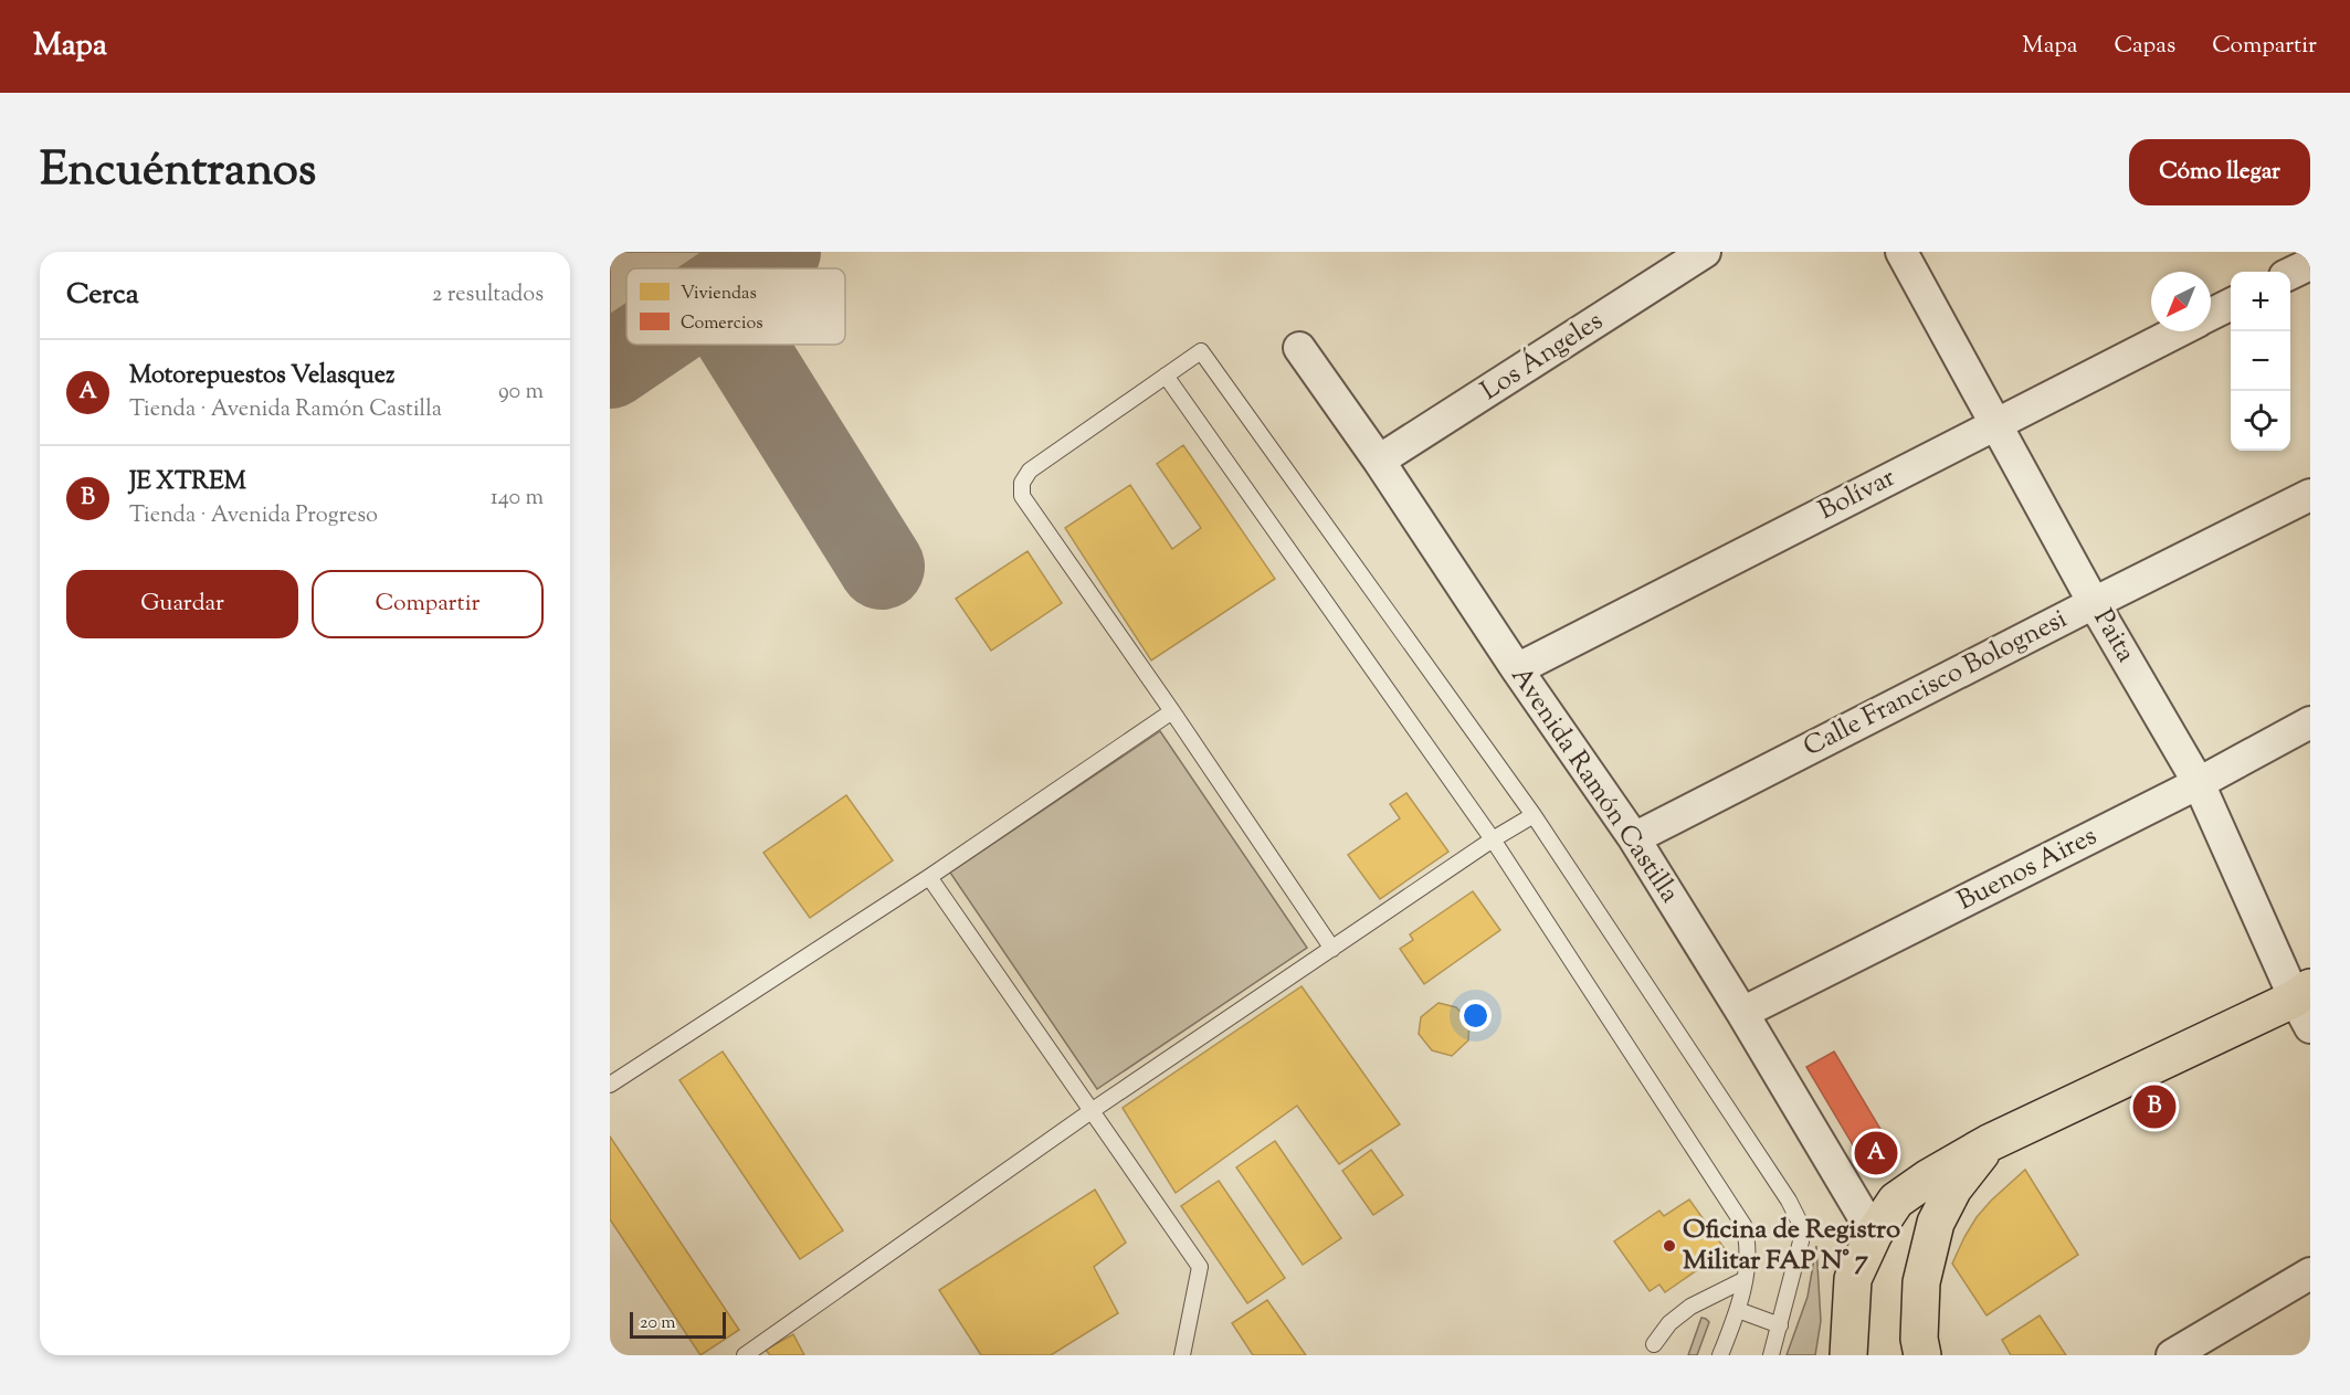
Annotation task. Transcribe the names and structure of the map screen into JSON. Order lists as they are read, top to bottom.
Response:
{
  "streets": {
    "street": [
      "Los Ángeles",
      "Bolívar",
      "Paita",
      "Calle Francisco Bolognesi",
      "Avenida Ramón Castilla",
      "Buenos Aires"
    ]
  },
  "crossings": [
    ["Los Ángeles", "Avenida Ramón Castilla"],
    ["Bolívar", "Paita"],
    ["Bolívar", "Avenida Ramón Castilla"],
    ["Paita", "Calle Francisco Bolognesi"],
    ["Paita", "Buenos Aires"],
    ["Calle Francisco Bolognesi", "Avenida Ramón Castilla"],
    ["Avenida Ramón Castilla", "Buenos Aires"]
  ],
  "places": ["Oficina de Registro Militar FAP N° 7"],
  "legend": ["Viviendas", "Comercios"],
  "scale_bar": "20 m",
  "north": "bottom left",
  "page": {
    "header": "Mapa",
    "nav": ["Mapa", "Capas", "Compartir"],
    "title": "Encuéntranos",
    "buttons": [
      "Cómo llegar",
      ["Guardar", "Compartir"]
    ],
    "heading": ["Cerca", "2 resultados"],
    "map_buttons": ["+", "−"],
    "list": [
      {
        "mark": "A",
        "name": "Motorepuestos Velasquez",
        "note": "Tienda · Avenida Ramón Castilla",
        "value": "90 m"
      },
      {
        "mark": "B",
        "name": "JE XTREM",
        "note": "Tienda · Avenida Progreso",
        "value": "140 m"
      }
    ],
    "pins": ["B", "A"],
    "scale": "20 m"
  }
}
